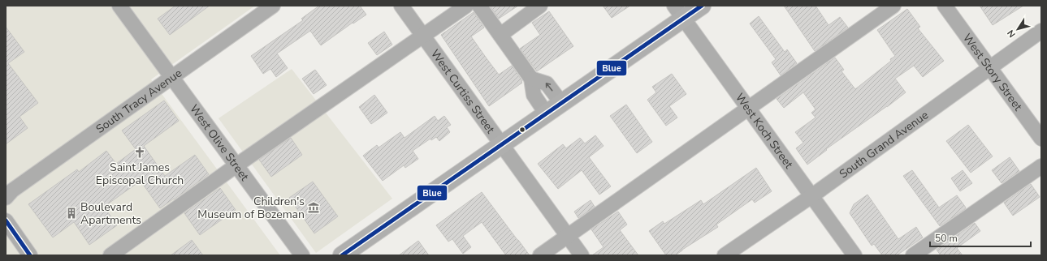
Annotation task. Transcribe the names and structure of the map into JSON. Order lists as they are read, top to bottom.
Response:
{
  "streets": {
    "street": [
      "West Story Street",
      "West Curtiss Street",
      "South Tracy Avenue",
      "West Koch Street",
      "West Olive Street",
      "South Grand Avenue"
    ]
  },
  "crossings": [
    ["West Story Street", "South Grand Avenue"],
    ["South Tracy Avenue", "West Olive Street"],
    ["West Koch Street", "South Grand Avenue"]
  ],
  "places": {
    "church": ["Saint James Episcopal Church"],
    "museum": ["Children's Museum of Bozeman"],
    "building": ["Boulevard Apartments"]
  },
  "lines": ["transit line Blue"],
  "scale_bar": "50 m",
  "north": "bottom left"
}
